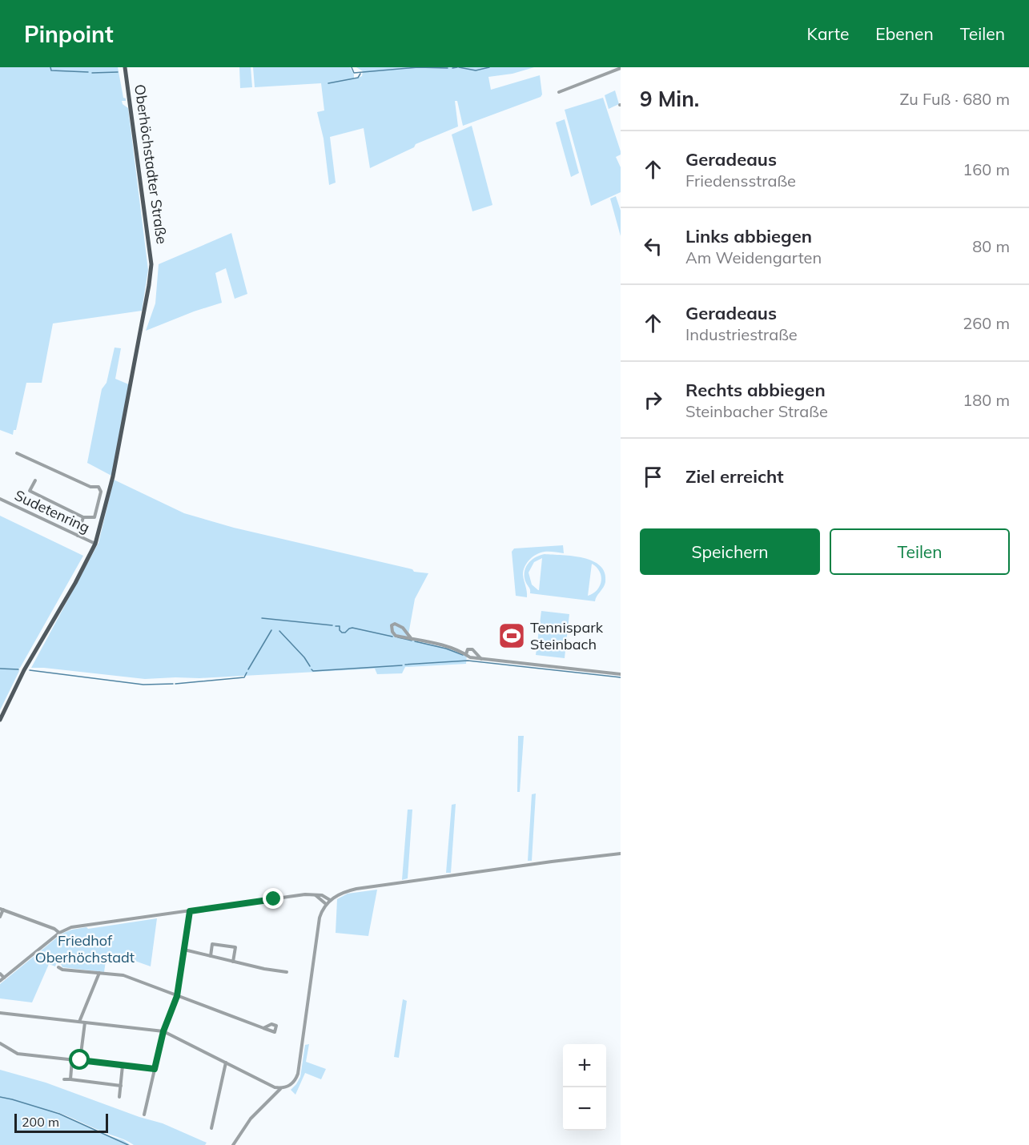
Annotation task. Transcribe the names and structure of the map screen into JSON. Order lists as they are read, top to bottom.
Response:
{
  "streets": {
    "main road": ["Oberhöchstadter Straße"],
    "street": ["Sudetenring"]
  },
  "crossings": [
    ["Oberhöchstadter Straße", "Sudetenring"]
  ],
  "parks": ["Friedhof Oberhöchstadt"],
  "places": {
    "sports": ["Tennispark Steinbach"]
  },
  "scale_bar": "200 m",
  "page": {
    "header": "Pinpoint",
    "nav": ["Karte", "Ebenen", "Teilen"],
    "heading": ["9 Min.", "Zu Fuß · 680 m"],
    "list": [
      ["Geradeaus", "Friedensstraße", "160 m"],
      ["Links abbiegen", "Am Weidengarten", "80 m"],
      ["Geradeaus", "Industriestraße", "260 m"],
      ["Rechts abbiegen", "Steinbacher Straße", "180 m"],
      "Ziel erreicht"
    ],
    "buttons": ["Speichern", "Teilen"],
    "map_buttons": ["+", "−"],
    "scale": "200 m"
  }
}
